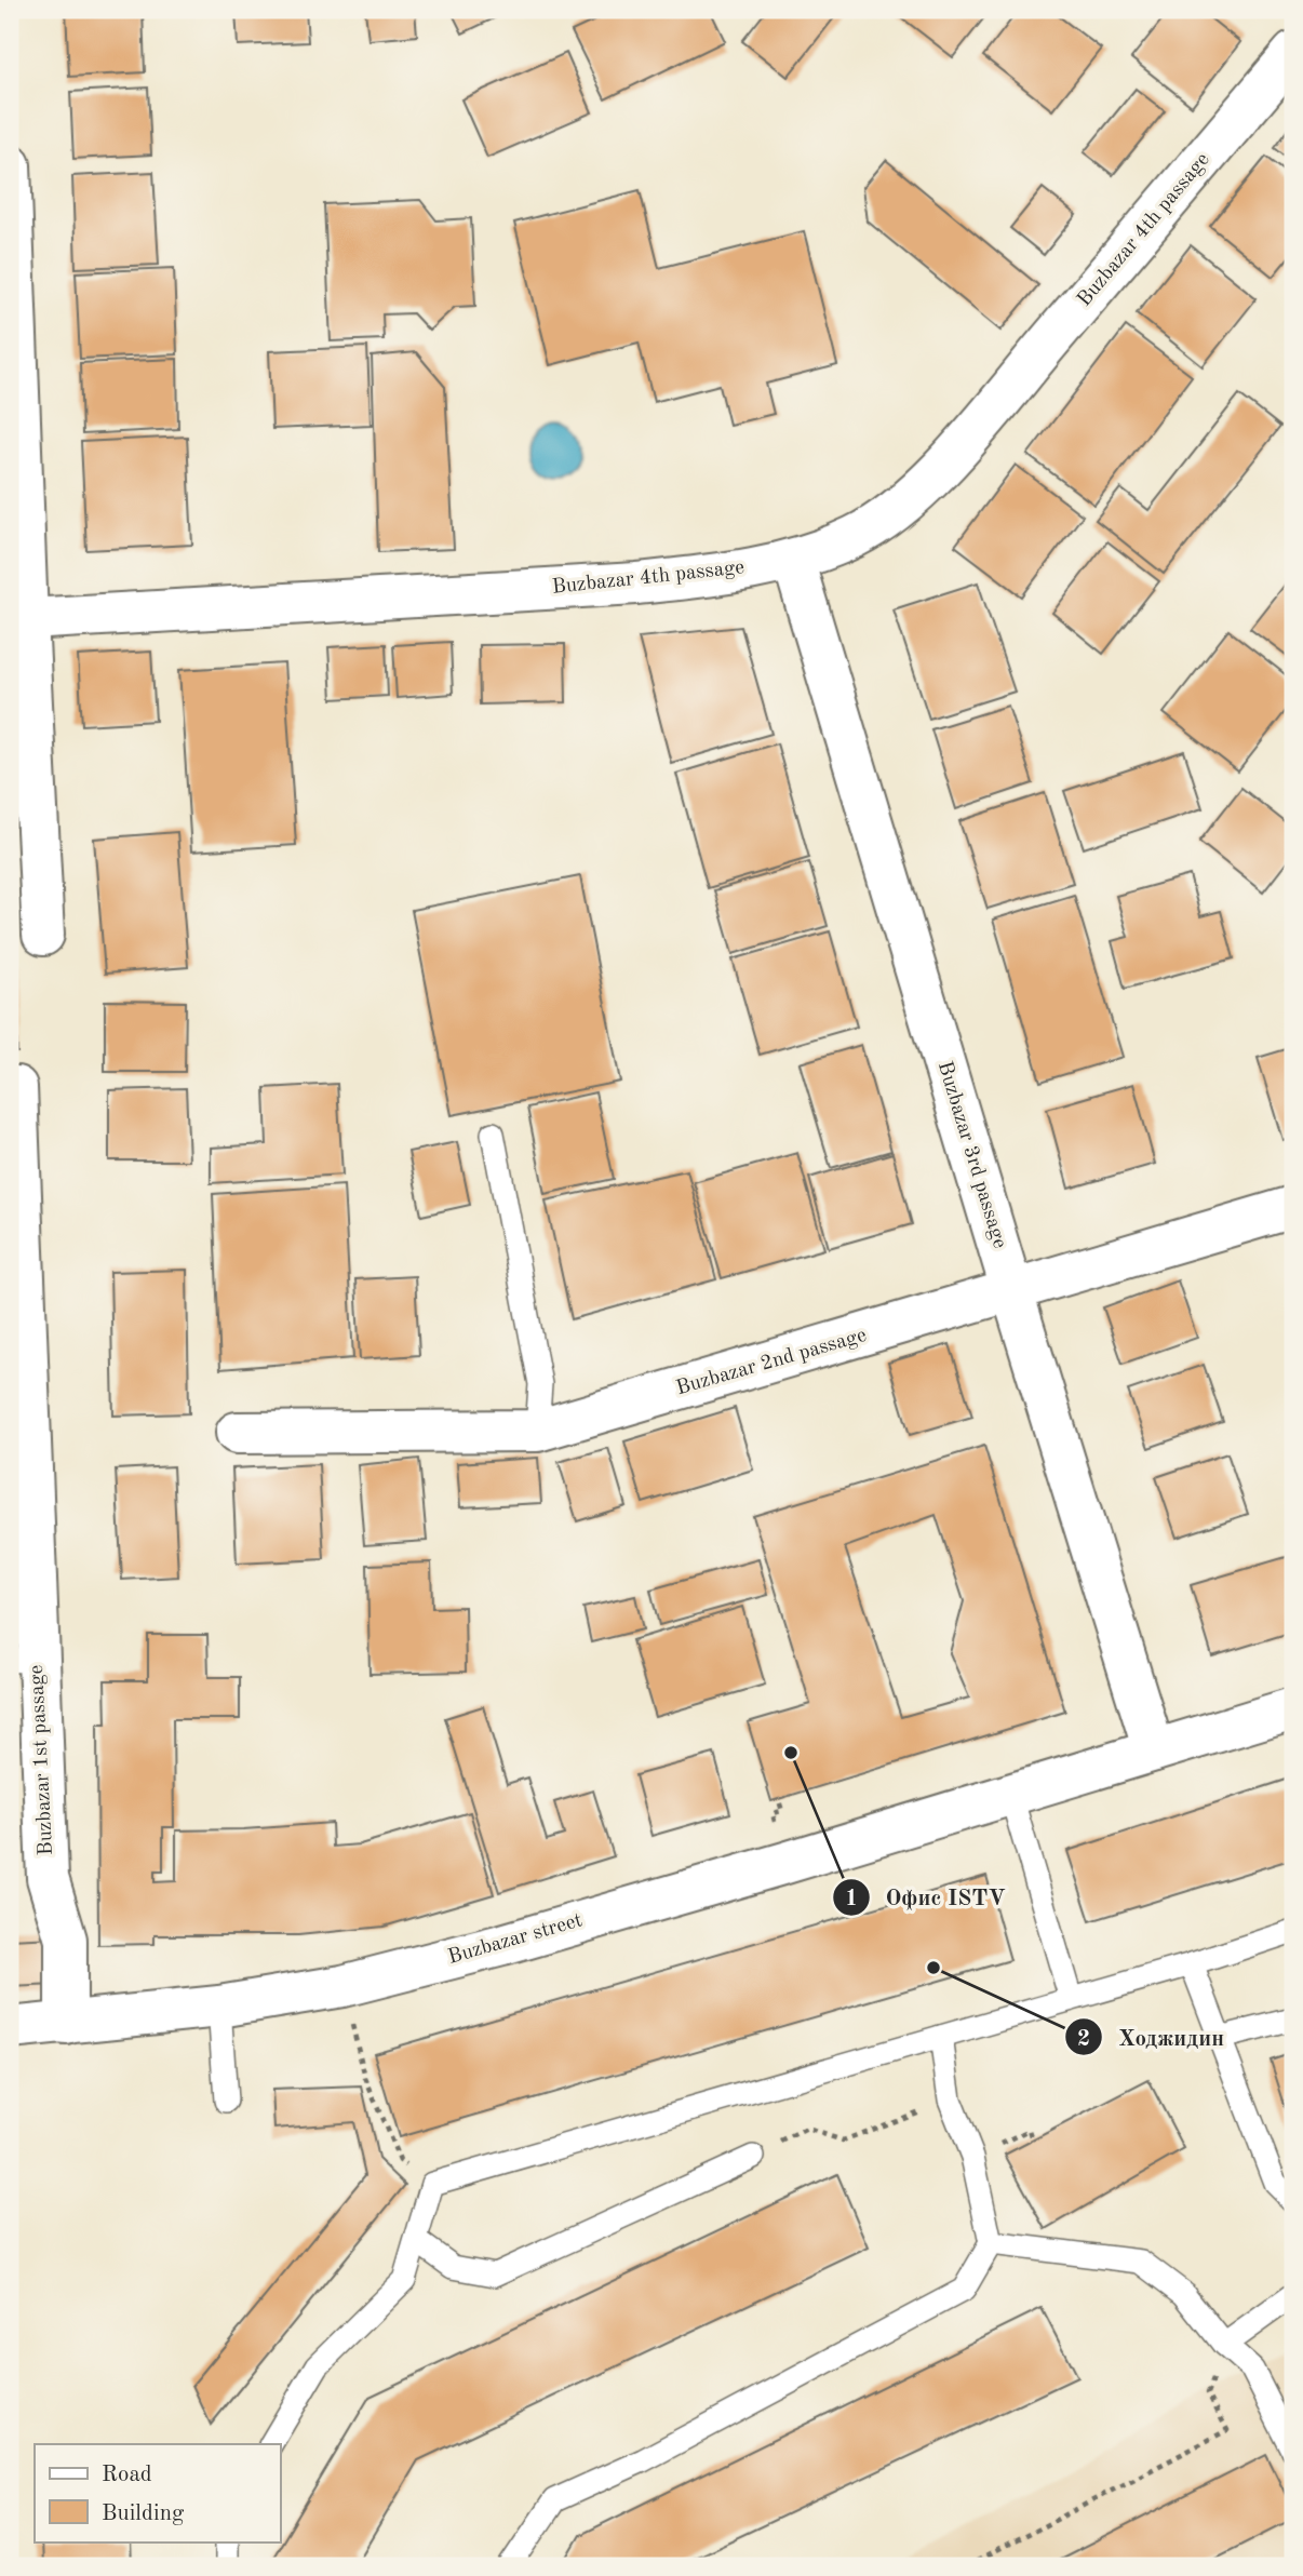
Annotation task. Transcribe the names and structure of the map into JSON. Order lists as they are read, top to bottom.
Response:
{
  "streets": {
    "street": [
      "Buzbazar 4th passage",
      "Buzbazar 3rd passage",
      "Buzbazar 2nd passage",
      "Buzbazar 1st passage",
      "Buzbazar street"
    ]
  },
  "crossings": [
    ["Buzbazar 4th passage", "Buzbazar 3rd passage"],
    ["Buzbazar 3rd passage", "Buzbazar 2nd passage"],
    ["Buzbazar 3rd passage", "Buzbazar street"],
    ["Buzbazar 1st passage", "Buzbazar street"]
  ],
  "places": ["Офис ISTV", "Ходжидин"],
  "legend": ["Road", "Building"]
}
